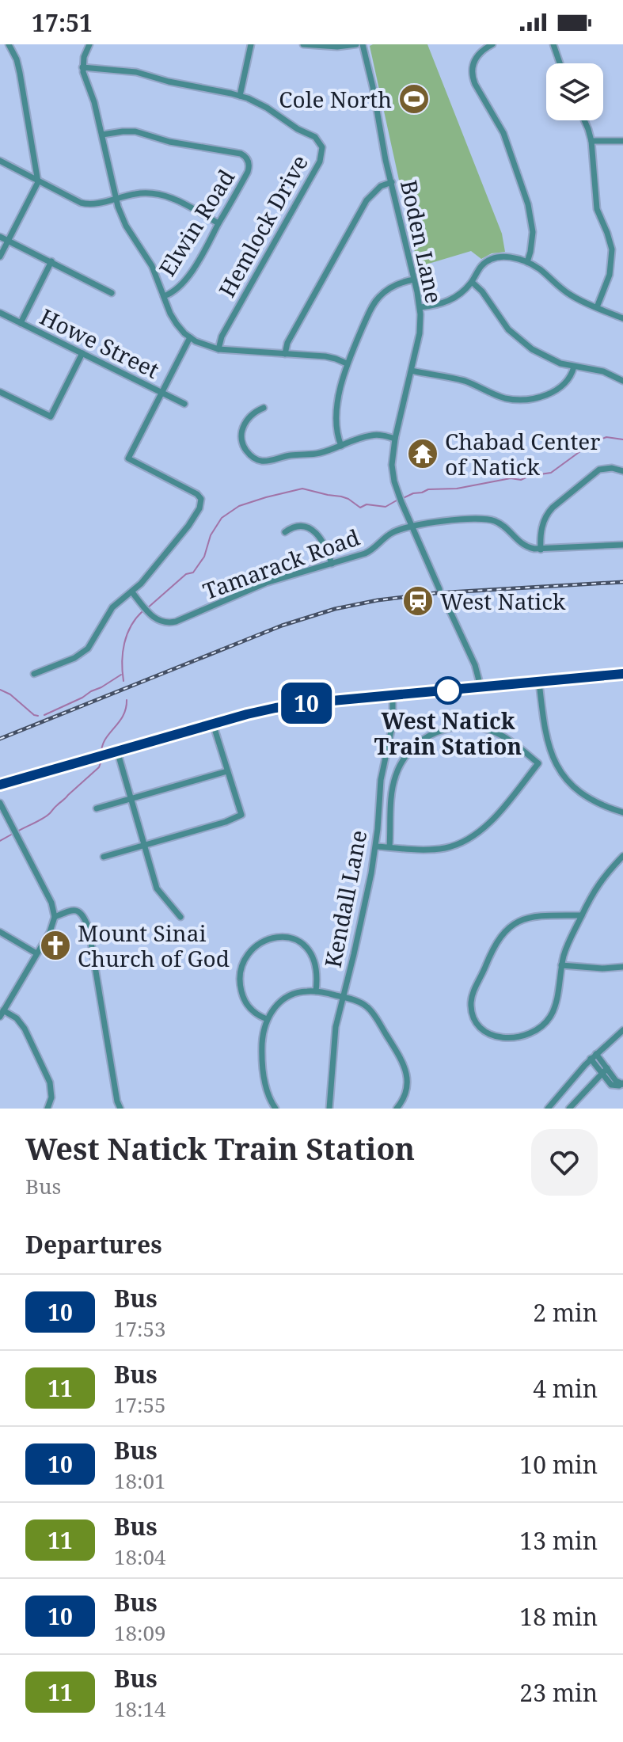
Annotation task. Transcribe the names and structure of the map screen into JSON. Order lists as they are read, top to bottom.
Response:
{
  "streets": {
    "street": [
      "Elwin Road",
      "Hemlock Drive",
      "Boden Lane",
      "Howe Street",
      "Tamarack Road",
      "Kendall Lane"
    ]
  },
  "crossings": [
    ["Boden Lane", "Tamarack Road"]
  ],
  "places": {
    "sports": ["Cole North"],
    "temple": ["Chabad Center of Natick"],
    "station": ["West Natick"],
    "other": ["West Natick Train Station"],
    "church": ["Mount Sinai Church of God"]
  },
  "lines": ["bus line 10"],
  "page": {
    "status": "17:51",
    "on_map": "10",
    "heading": [
      ["West Natick Train Station", "Bus"],
      "Departures"
    ],
    "list": [
      {
        "mark": "10",
        "name": "Bus",
        "note": "17:53",
        "value": "2 min"
      },
      {
        "mark": "11",
        "name": "Bus",
        "note": "17:55",
        "value": "4 min"
      },
      {
        "mark": "10",
        "name": "Bus",
        "note": "18:01",
        "value": "10 min"
      },
      {
        "mark": "11",
        "name": "Bus",
        "note": "18:04",
        "value": "13 min"
      },
      {
        "mark": "10",
        "name": "Bus",
        "note": "18:09",
        "value": "18 min"
      },
      {
        "mark": "11",
        "name": "Bus",
        "note": "18:14",
        "value": "23 min"
      }
    ]
  }
}
